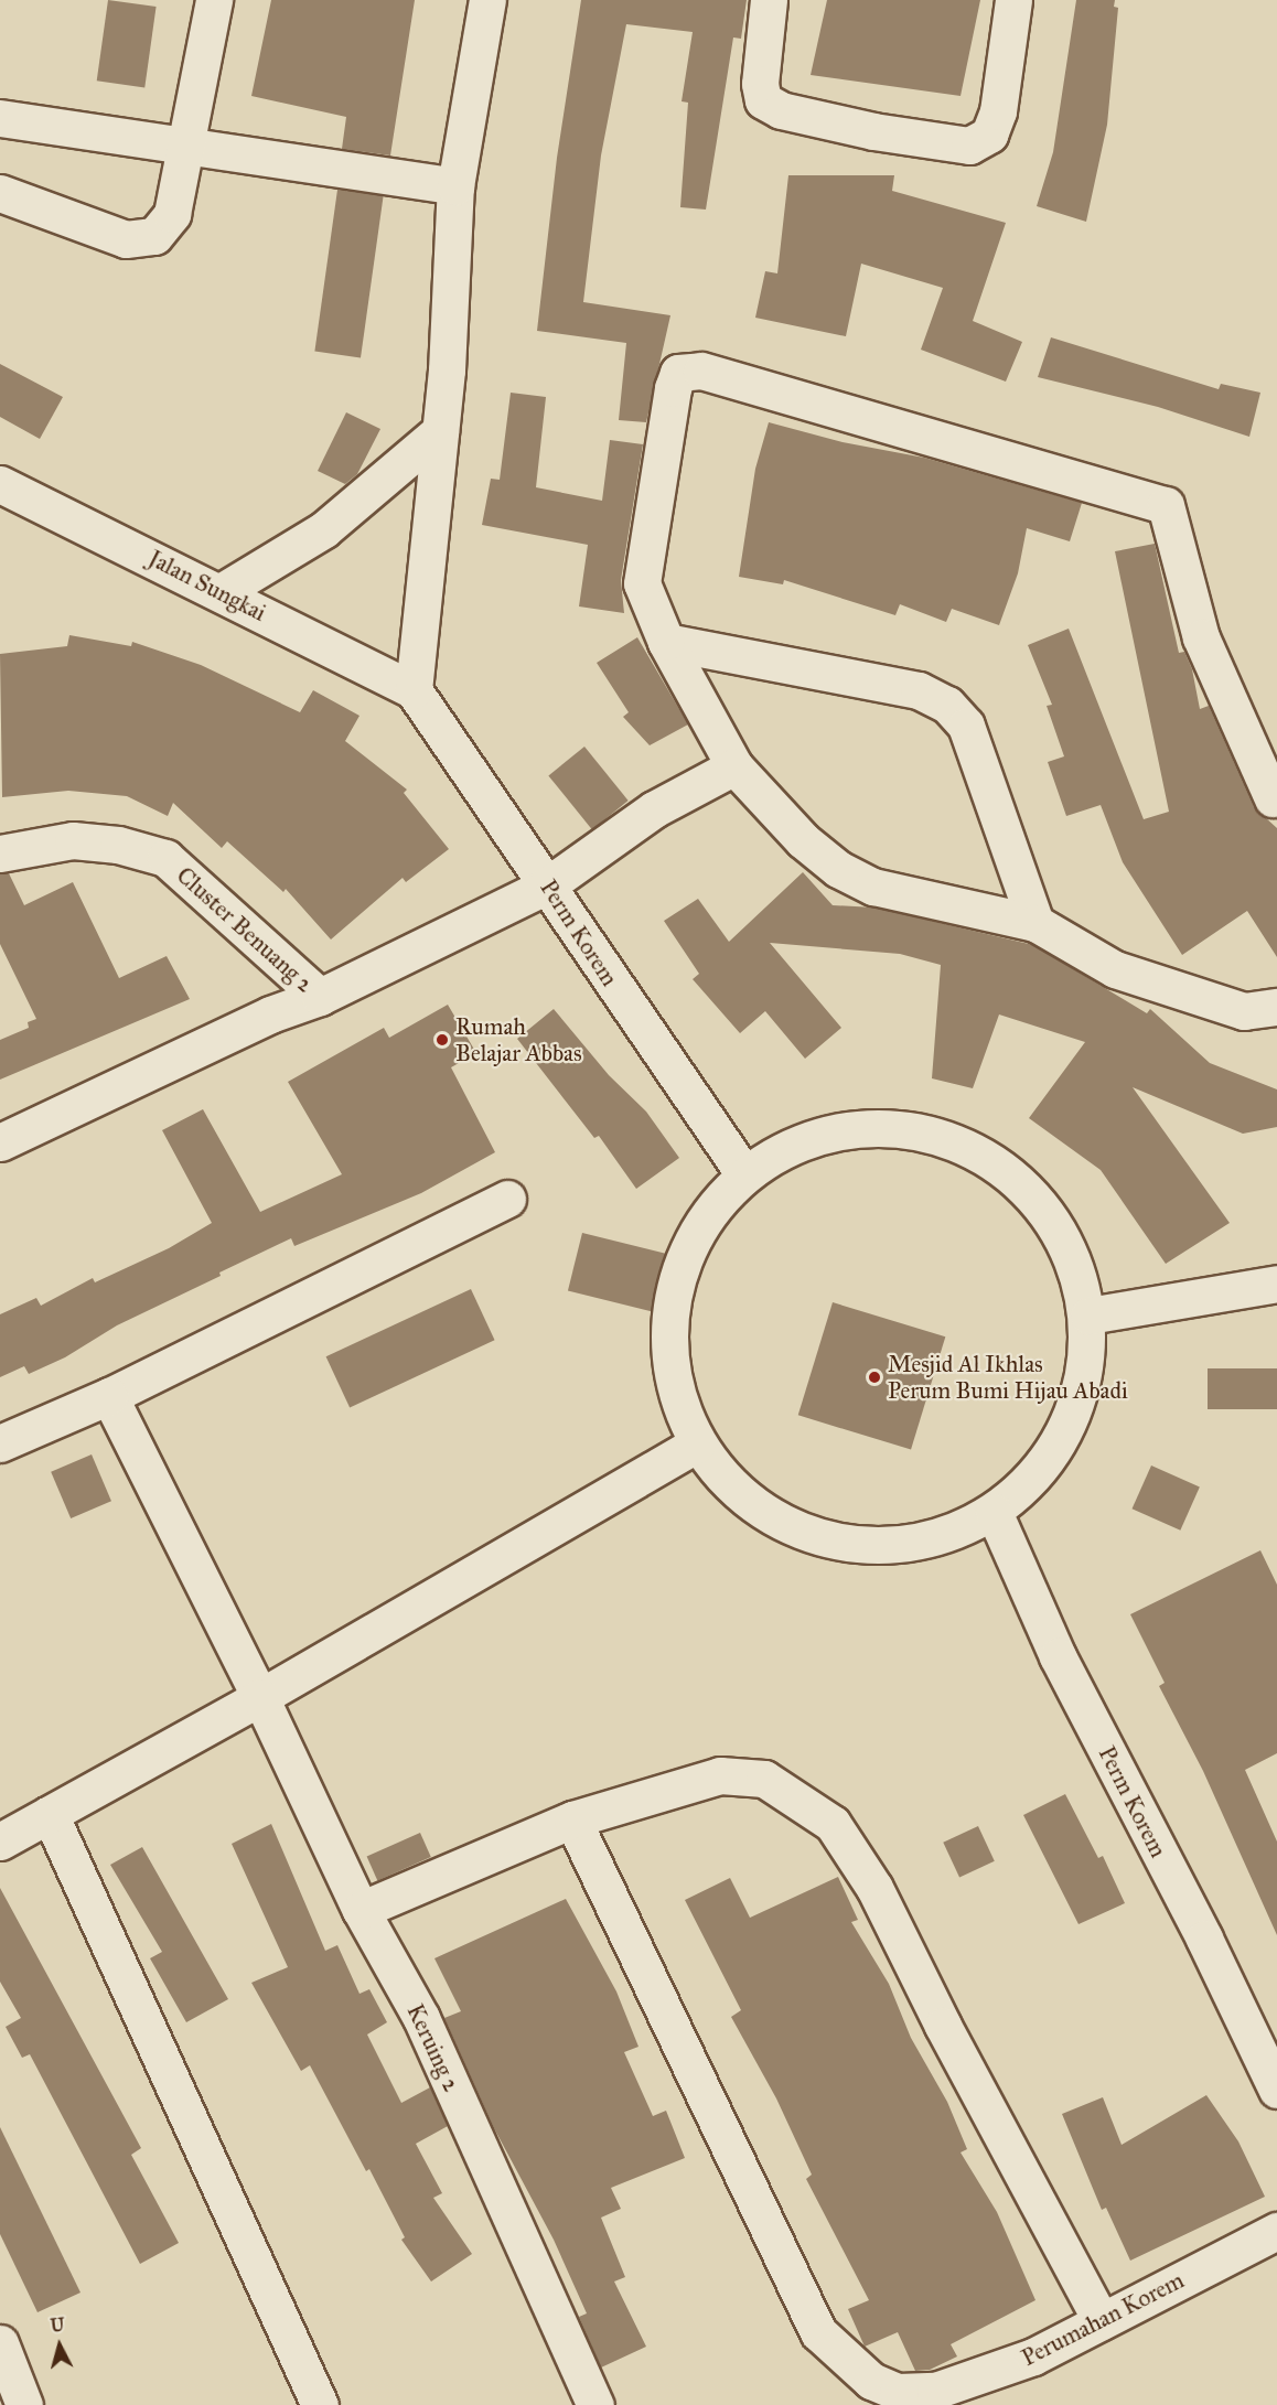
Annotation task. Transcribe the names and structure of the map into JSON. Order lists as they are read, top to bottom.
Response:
{
  "streets": {
    "street": [
      "Jalan Sungkai",
      "Cluster Benuang 2",
      "Perm Korem",
      "Keruing 2",
      "Perumahan Korem"
    ]
  },
  "crossings": [
    ["Jalan Sungkai", "Perm Korem"],
    ["Cluster Benuang 2", "Perm Korem"]
  ],
  "places": ["Rumah Belajar Abbas", "Mesjid Al Ikhlas Perum Bumi Hijau Abadi"],
  "north": "top"
}
